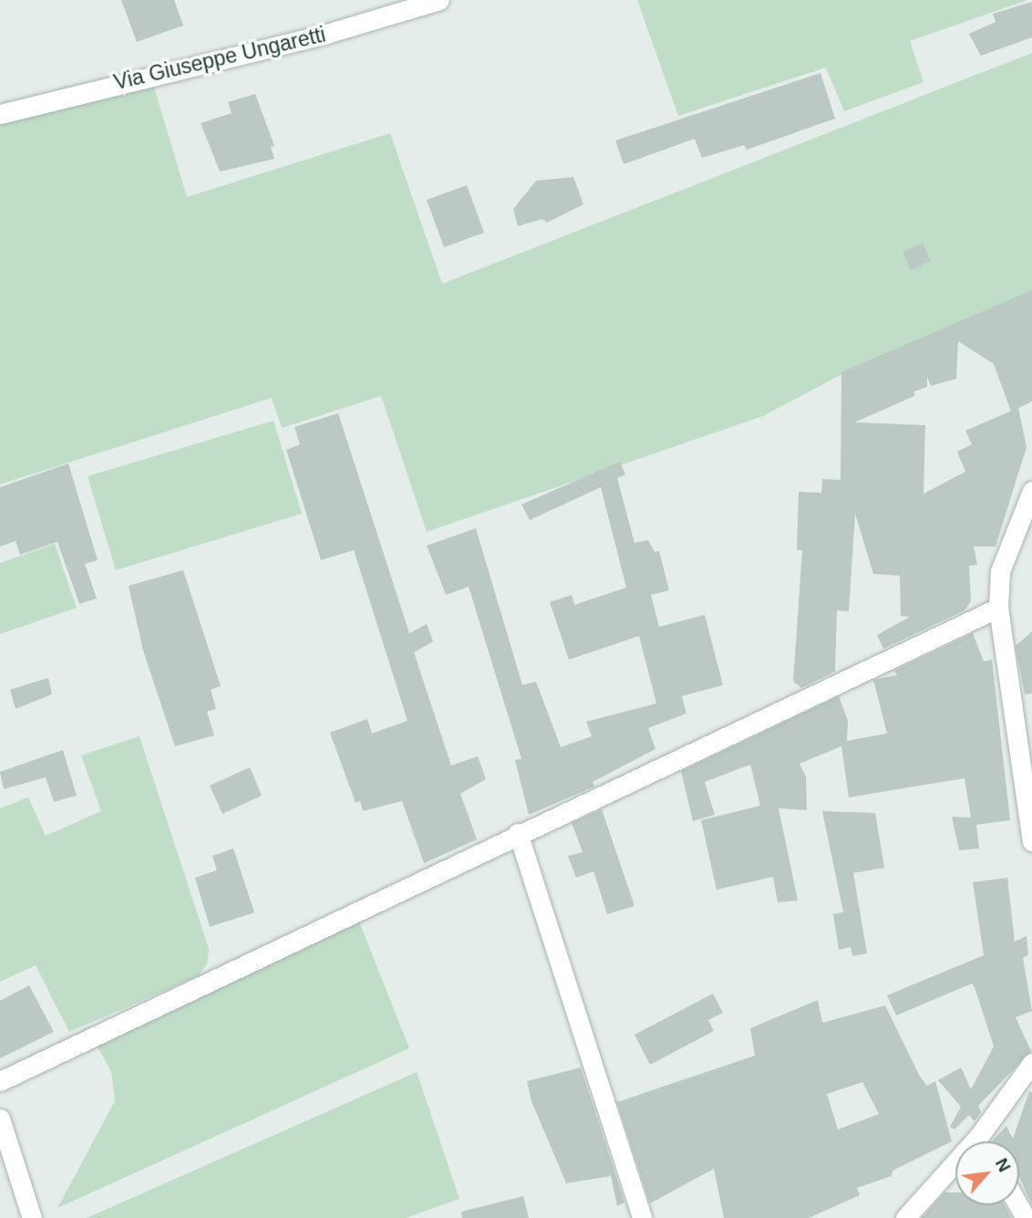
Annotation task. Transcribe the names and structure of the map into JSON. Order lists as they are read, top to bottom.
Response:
{
  "streets": {
    "street": ["Via Giuseppe Ungaretti"]
  },
  "north": "top right"
}
